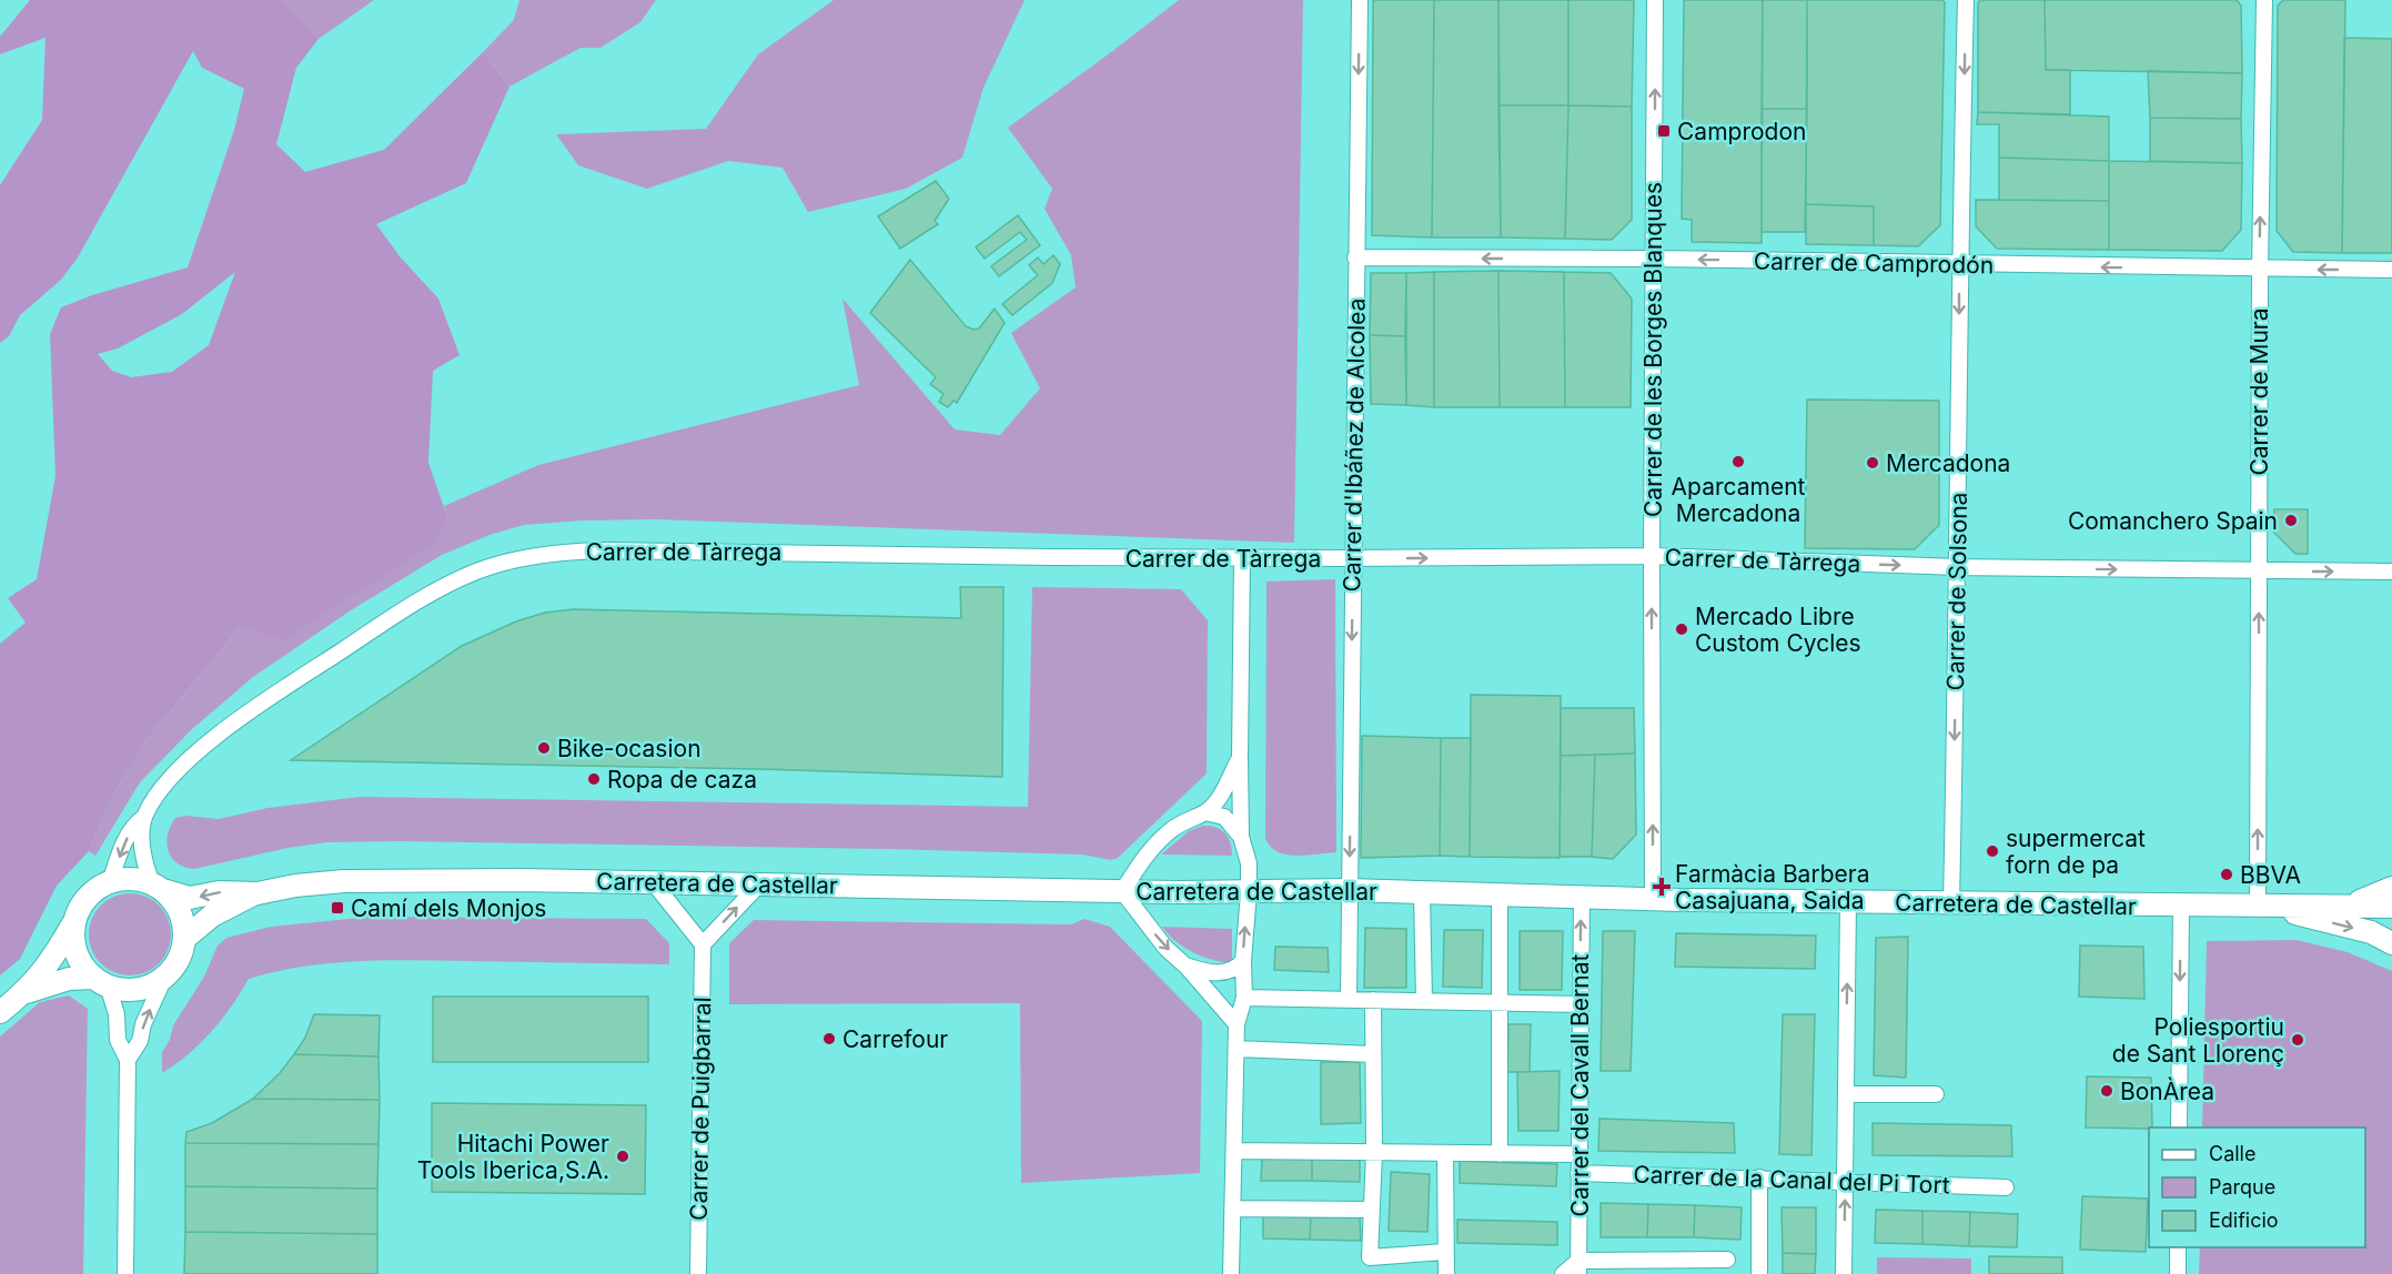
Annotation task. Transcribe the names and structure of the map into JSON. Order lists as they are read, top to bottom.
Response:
{
  "streets": {
    "street": [
      "Carrer de Camprodón",
      "Carrer de les Borges Blanques",
      "Carrer de Mura",
      "Carrer d'Ibáñez de Alcolea",
      "Carrer de Tàrrega",
      "Carrer de Solsona",
      "Carretera de Castellar",
      "Carrer del Cavall Bernat",
      "Carrer de Puigbarral",
      "Carrer de la Canal del Pi Tort"
    ]
  },
  "crossings": [
    ["Carrer de Camprodón", "Carrer de les Borges Blanques"],
    ["Carrer de Camprodón", "Carrer de Mura"],
    ["Carrer de Camprodón", "Carrer d'Ibáñez de Alcolea"],
    ["Carrer de Camprodón", "Carrer de Solsona"],
    ["Carrer de les Borges Blanques", "Carrer de Tàrrega"],
    ["Carrer de les Borges Blanques", "Carretera de Castellar"],
    ["Carrer de Mura", "Carrer de Tàrrega"],
    ["Carrer de Mura", "Carretera de Castellar"],
    ["Carrer d'Ibáñez de Alcolea", "Carrer de Tàrrega"],
    ["Carrer d'Ibáñez de Alcolea", "Carretera de Castellar"],
    ["Carrer de Tàrrega", "Carrer de Solsona"],
    ["Carrer de Tàrrega", "Carretera de Castellar"],
    ["Carrer de Solsona", "Carretera de Castellar"],
    ["Carretera de Castellar", "Carrer del Cavall Bernat"],
    ["Carrer del Cavall Bernat", "Carrer de la Canal del Pi Tort"]
  ],
  "one_way": [
    "Carrer de Camprodón",
    "Carrer de les Borges Blanques",
    "Carrer de Mura",
    "Carrer de Tàrrega",
    "Carrer de Solsona"
  ],
  "places": {
    "transit": ["Camprodon", "Camí dels Monjos"],
    "other": [
      "Aparcament Mercadona",
      "Mercadona",
      "Comanchero Spain",
      "Mercado Libre Custom Cycles",
      "Bike-ocasion",
      "Ropa de caza",
      "supermercat forn de pa",
      "BBVA",
      "Carrefour",
      "Poliesportiu de Sant Llorenç",
      "BonÀrea",
      "Hitachi Power Tools Iberica,S.A."
    ],
    "health": ["Farmàcia Barbera Casajuana, Saida"]
  },
  "legend": ["Calle", "Parque", "Edificio"]
}
